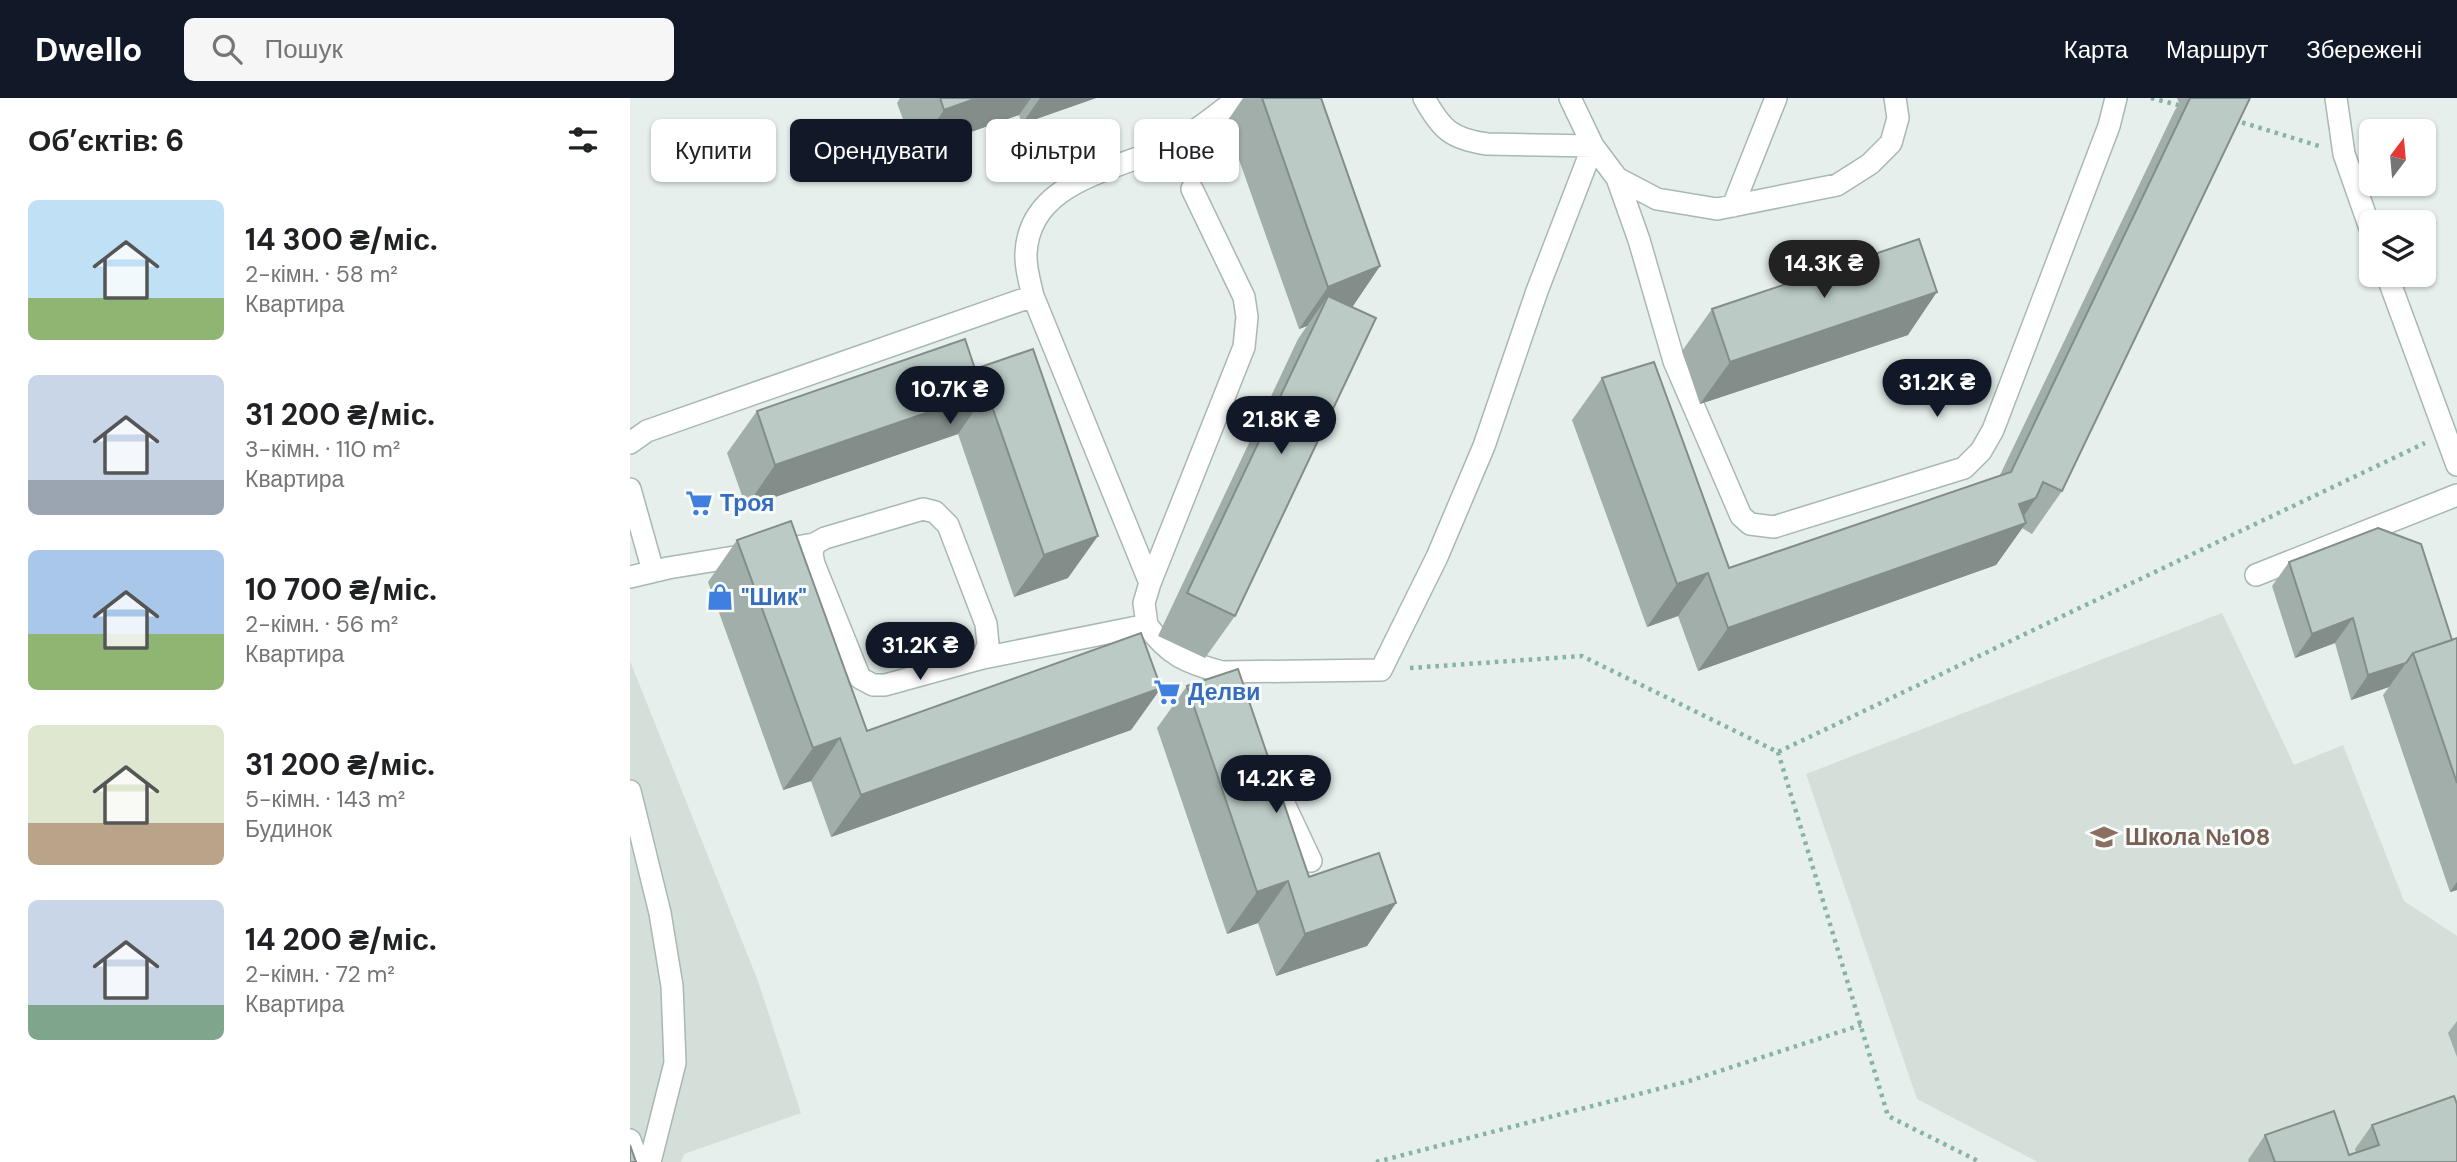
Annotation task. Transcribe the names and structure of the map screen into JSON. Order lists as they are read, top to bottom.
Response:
{
  "places": {
    "supermarket": ["Троя", "Делви"],
    "shop": ["\"Шик\""],
    "school or university": ["Школа №108"]
  },
  "north": "top",
  "page": {
    "header": "Dwello",
    "search": "Пошук",
    "nav": ["Карта", "Маршрут", "Збережені"],
    "heading": "Об’єктів: 6",
    "chip": [
      "Купити",
      "Орендувати",
      "Фільтри",
      "Нове"
    ],
    "list": [
      {
        "name": "14 300 ₴/міс.",
        "note": "2-кімн. · 58 m² · Квартира"
      },
      {
        "name": "31 200 ₴/міс.",
        "note": "3-кімн. · 110 m² · Квартира"
      },
      {
        "name": "10 700 ₴/міс.",
        "note": "2-кімн. · 56 m² · Квартира"
      },
      {
        "name": "31 200 ₴/міс.",
        "note": "5-кімн. · 143 m² · Будинок"
      },
      {
        "name": "14 200 ₴/міс.",
        "note": "2-кімн. · 72 m² · Квартира"
      }
    ],
    "price": [
      "14.3K ₴",
      "31.2K ₴",
      "10.7K ₴",
      "21.8K ₴",
      "31.2K ₴",
      "14.2K ₴"
    ]
  }
}
